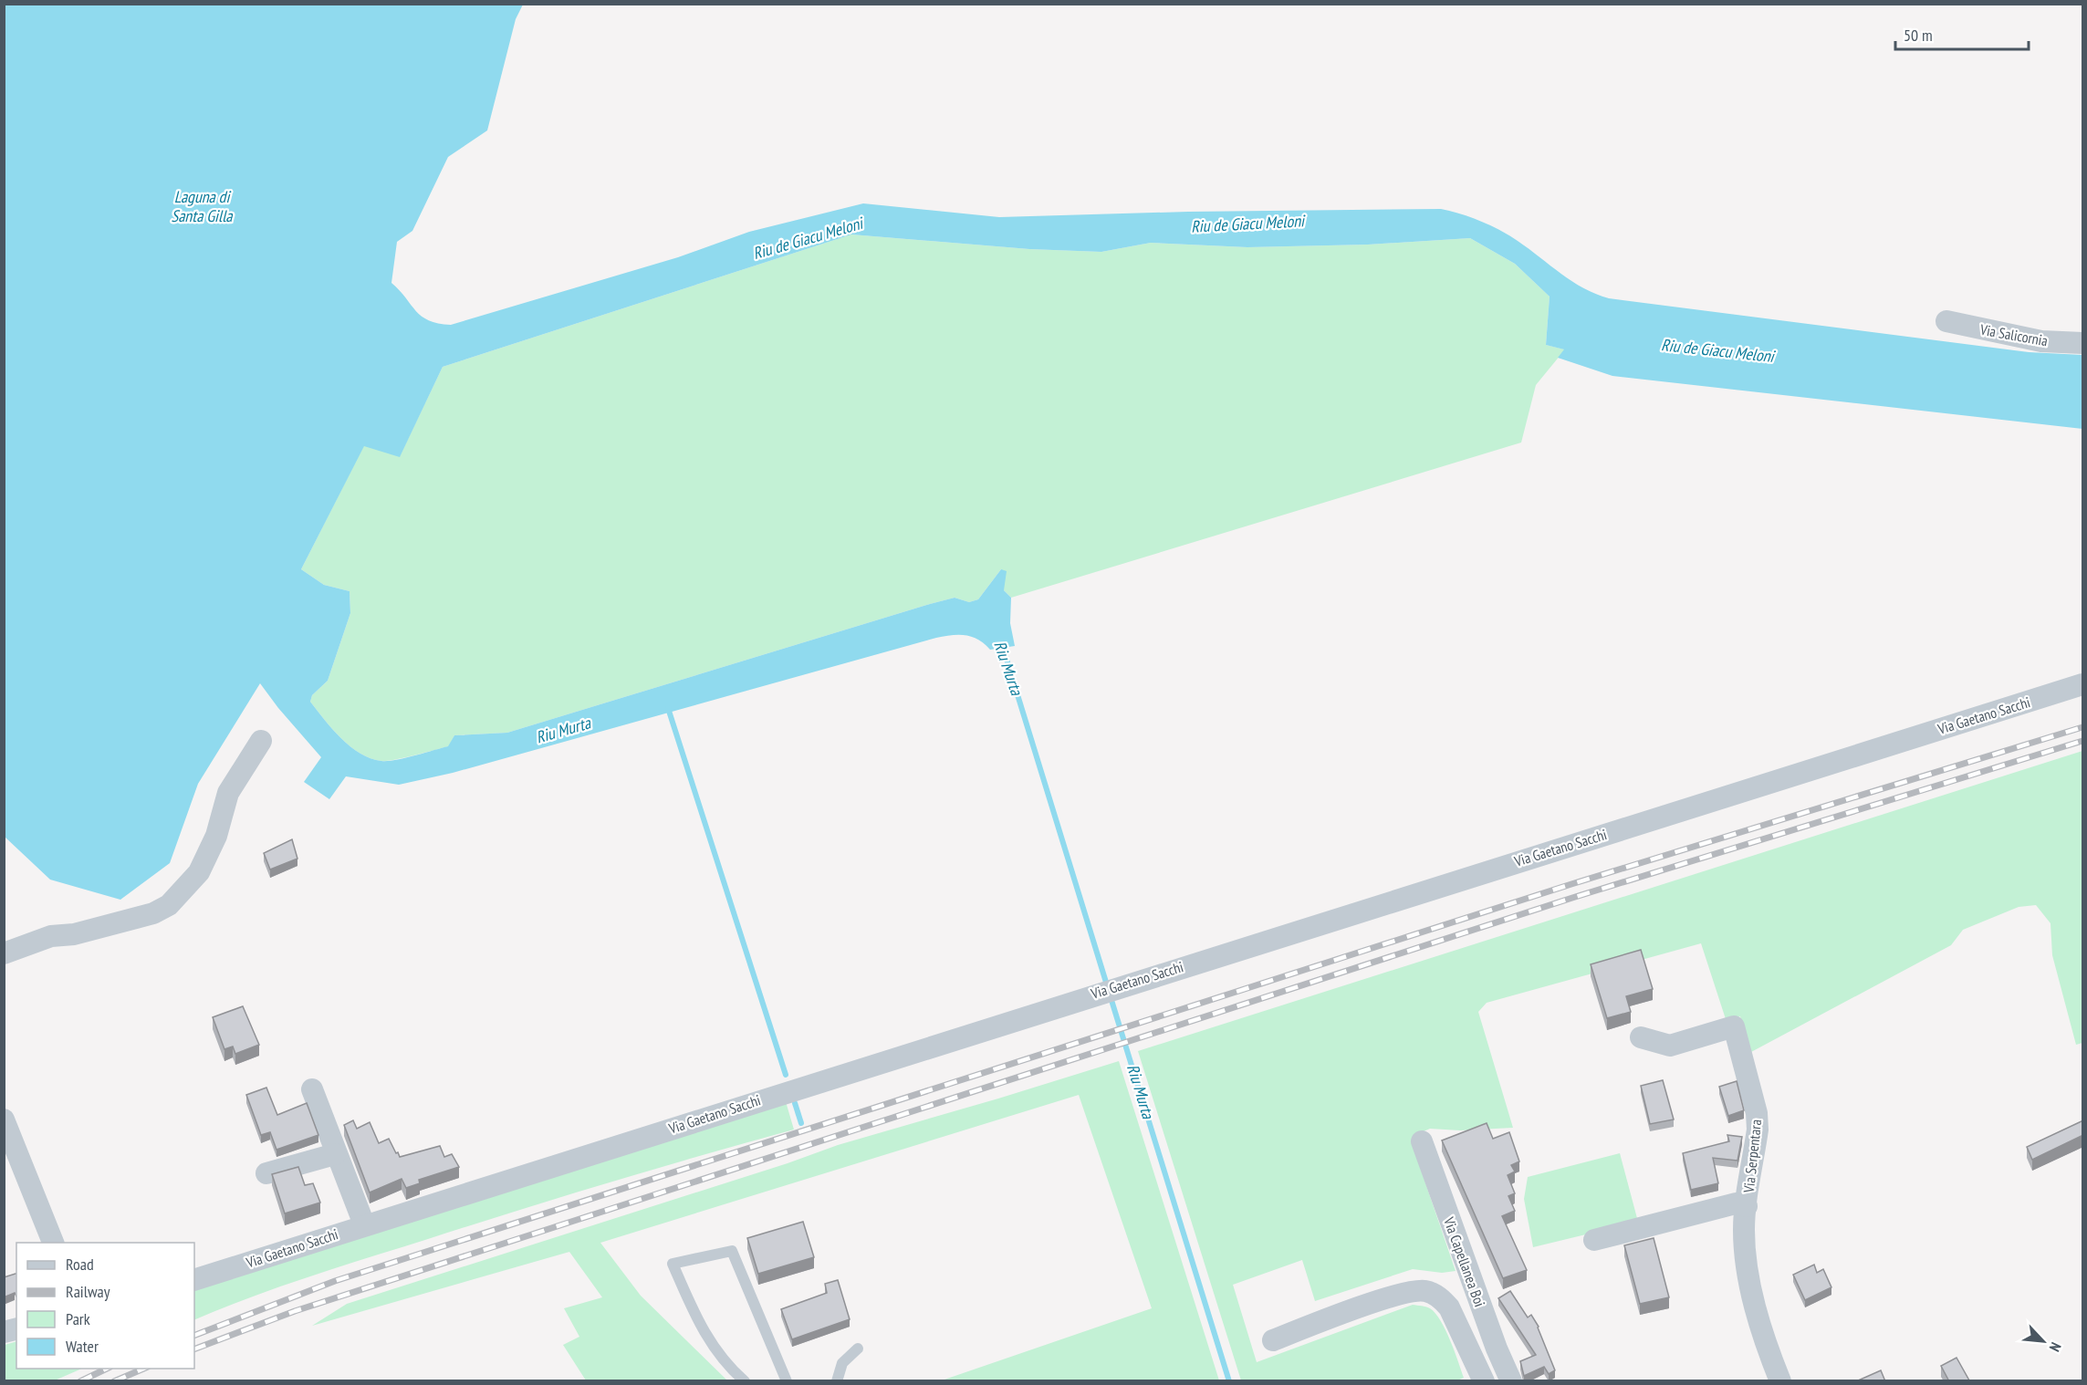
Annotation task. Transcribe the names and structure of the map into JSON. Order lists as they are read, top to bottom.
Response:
{
  "streets": {
    "street": [
      "Via Salicornia",
      "Via Gaetano Sacchi",
      "Via Serpentara",
      "Via Capellanea Boi"
    ]
  },
  "water": ["Laguna di Santa Gilla", "Riu de Giacu Meloni", "Riu Murta"],
  "legend": [
    "Road",
    "Railway",
    "Park",
    "Water"
  ],
  "scale_bar": "50 m",
  "north": "bottom right"
}
